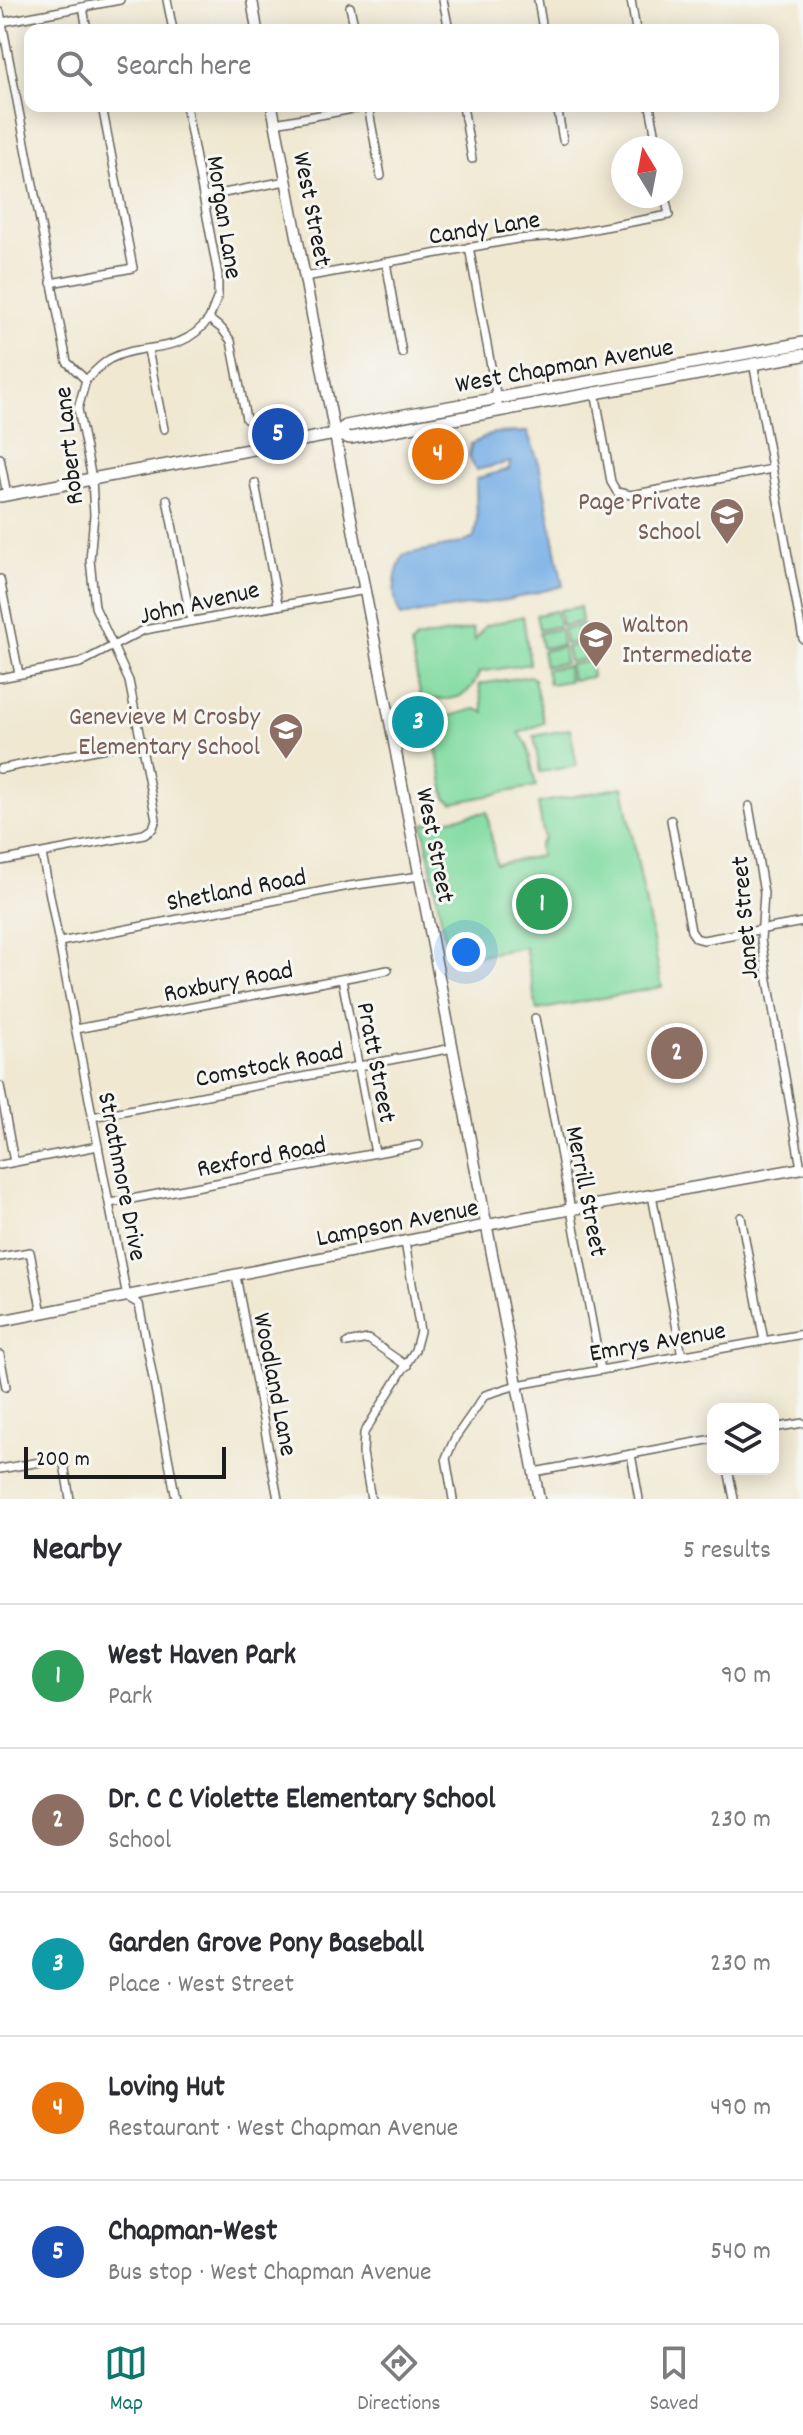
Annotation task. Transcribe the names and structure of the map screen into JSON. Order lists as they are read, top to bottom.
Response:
{
  "streets": {
    "main road": ["West Street", "West Chapman Avenue", "Lampson Avenue"],
    "street": [
      "Morgan Lane",
      "Candy Lane",
      "Robert Lane",
      "John Avenue",
      "Shetland Road",
      "Janet Street",
      "Roxbury Road",
      "Pratt Street",
      "Comstock Road",
      "Rexford Road",
      "Strathmore Drive",
      "Merrill Street",
      "Emrys Avenue",
      "Woodland Lane"
    ]
  },
  "crossings": [
    ["West Street", "Candy Lane"],
    ["West Street", "West Chapman Avenue"],
    ["West Street", "John Avenue"],
    ["West Street", "Shetland Road"],
    ["West Street", "Comstock Road"],
    ["West Street", "Lampson Avenue"],
    ["West Street", "Emrys Avenue"],
    ["West Chapman Avenue", "Robert Lane"],
    ["Robert Lane", "John Avenue"],
    ["Robert Lane", "Strathmore Drive"],
    ["Shetland Road", "Strathmore Drive"],
    ["Janet Street", "Lampson Avenue"],
    ["Roxbury Road", "Pratt Street"],
    ["Roxbury Road", "Strathmore Drive"],
    ["Pratt Street", "Comstock Road"],
    ["Pratt Street", "Rexford Road"],
    ["Comstock Road", "Strathmore Drive"],
    ["Rexford Road", "Strathmore Drive"],
    ["Strathmore Drive", "Lampson Avenue"],
    ["Merrill Street", "Lampson Avenue"],
    ["Merrill Street", "Emrys Avenue"],
    ["Lampson Avenue", "Woodland Lane"]
  ],
  "places": {
    "school or university": ["Page Private School", "Walton Intermediate", "Genevieve M Crosby Elementary School"]
  },
  "scale_bar": "200 m",
  "north": "top",
  "page": {
    "search": "Search here",
    "pins": [
      "5",
      "4",
      "3",
      "1",
      "2"
    ],
    "scale": "200 m",
    "heading": ["Nearby", "5 results"],
    "list": [
      {
        "mark": "1",
        "name": "West Haven Park",
        "note": "Park",
        "value": "90 m"
      },
      {
        "mark": "2",
        "name": "Dr. C C Violette Elementary School",
        "note": "School",
        "value": "230 m"
      },
      {
        "mark": "3",
        "name": "Garden Grove Pony Baseball",
        "note": "Place · West Street",
        "value": "230 m"
      },
      {
        "mark": "4",
        "name": "Loving Hut",
        "note": "Restaurant · West Chapman Avenue",
        "value": "490 m"
      },
      {
        "mark": "5",
        "name": "Chapman-West",
        "note": "Bus stop · West Chapman Avenue",
        "value": "540 m"
      }
    ],
    "nav": ["Map", "Directions", "Saved"]
  }
}
